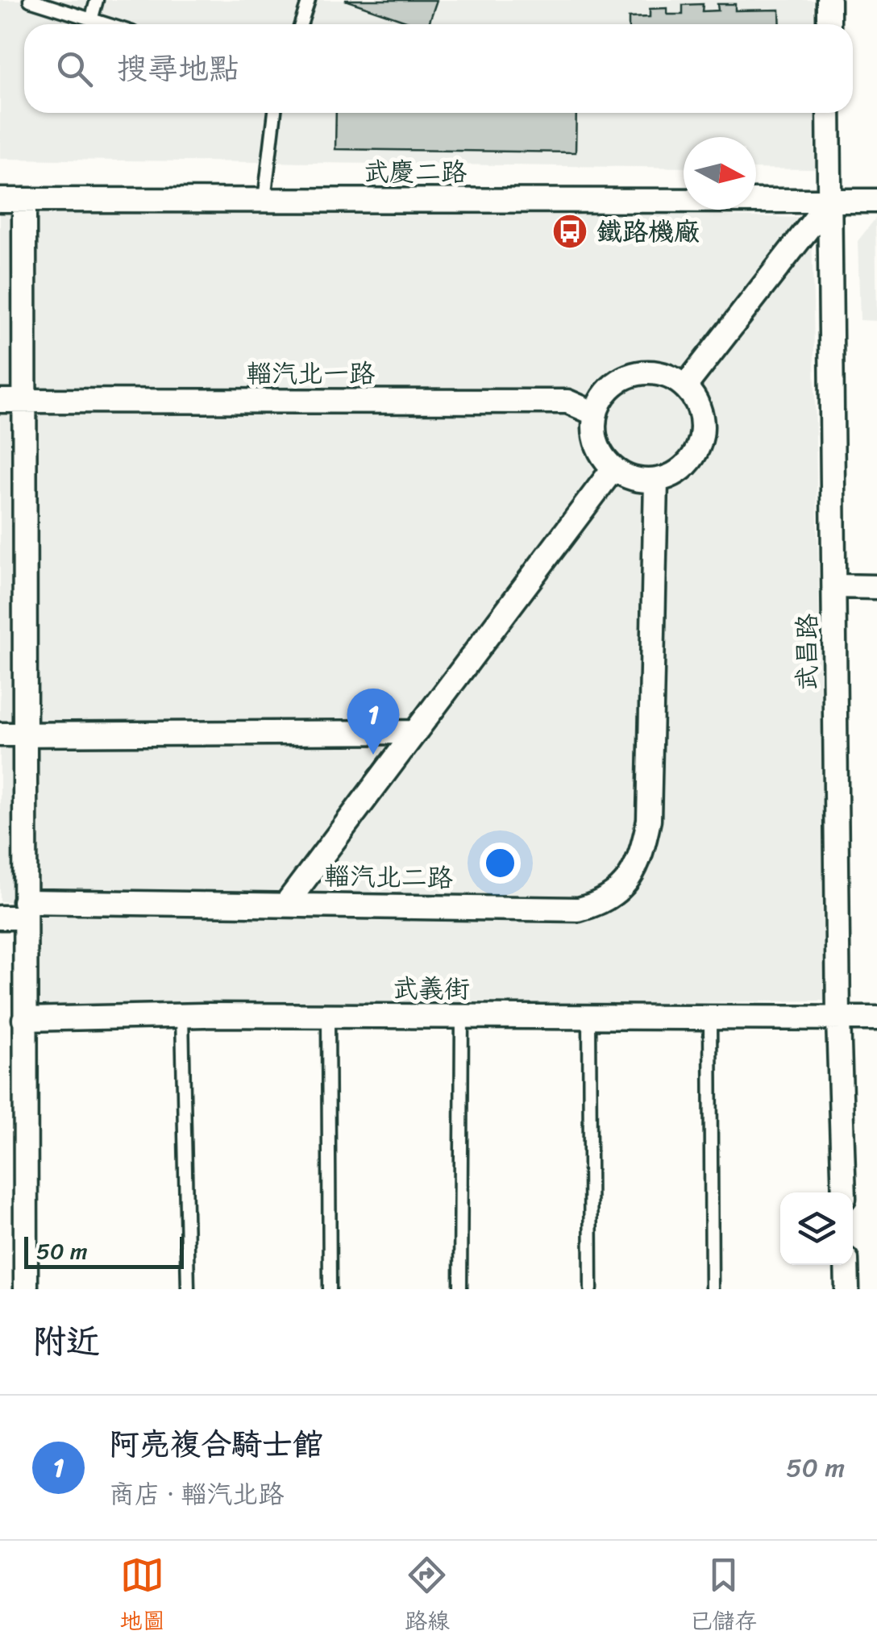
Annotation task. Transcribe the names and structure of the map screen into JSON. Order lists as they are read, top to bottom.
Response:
{
  "streets": {
    "street": [
      "武慶二路",
      "輜汽北一路",
      "武昌路",
      "輜汽北二路",
      "武義街"
    ]
  },
  "crossings": [
    ["武慶二路", "武昌路"],
    ["輜汽北一路", "輜汽北二路"],
    ["武昌路", "武義街"]
  ],
  "places": {
    "bus stop": ["鐵路機廠"]
  },
  "scale_bar": "50 m",
  "north": "right",
  "page": {
    "search": "搜尋地點",
    "pins": "1",
    "scale": "50 m",
    "heading": "附近",
    "list": [
      {
        "mark": "1",
        "name": "阿亮複合騎士館",
        "note": "商店 · 輜汽北路",
        "value": "50 m"
      }
    ],
    "nav": ["地圖", "路線", "已儲存"]
  }
}
